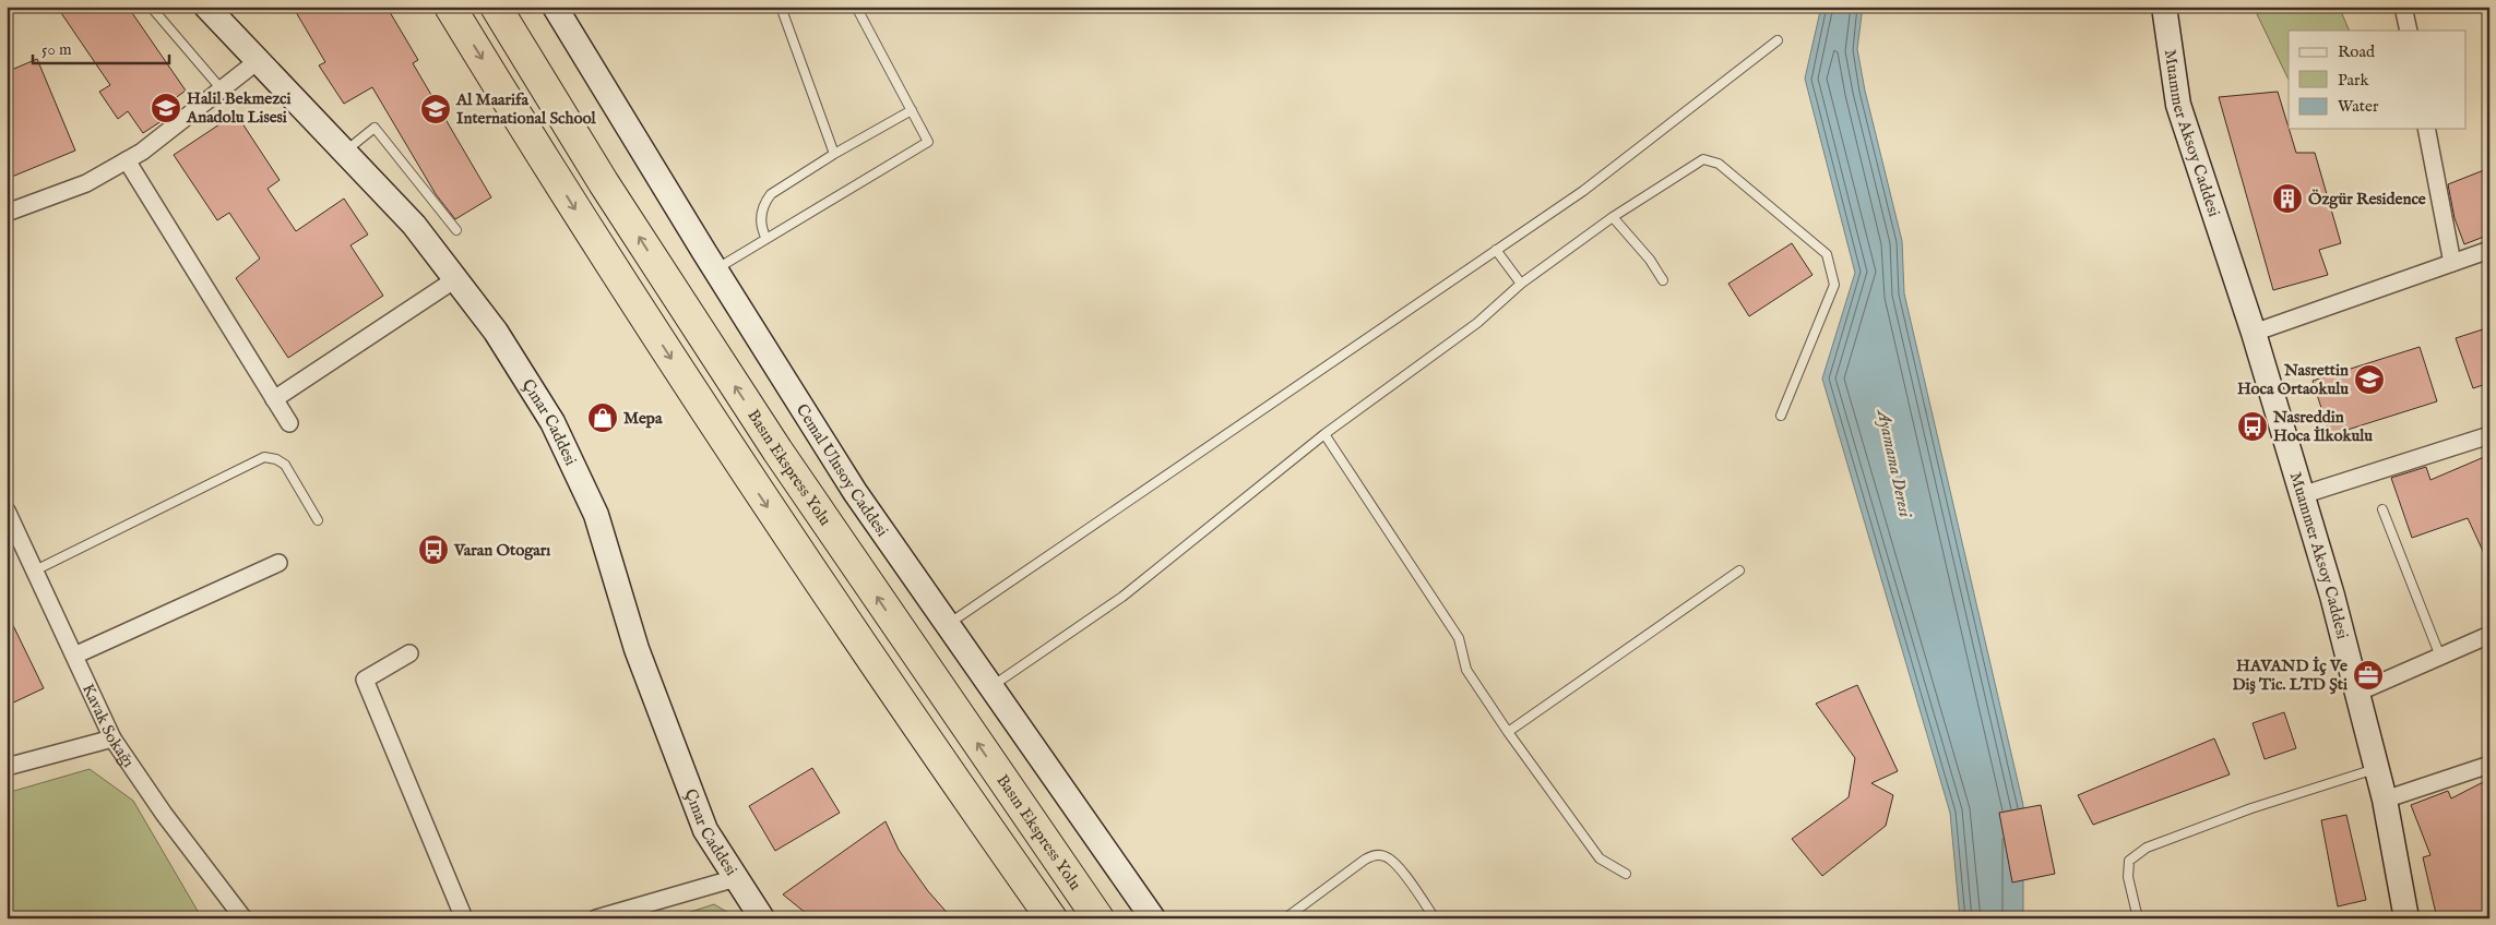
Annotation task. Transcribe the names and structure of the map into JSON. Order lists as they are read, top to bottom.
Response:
{
  "streets": {
    "highway": ["Basın Ekspress Yolu"],
    "main road": ["Muammer Aksoy Caddesi", "Çınar Caddesi", "Cemal Ulusoy Caddesi"],
    "street": ["Kavak Sokağı"]
  },
  "water": ["Ayamama Deresi"],
  "places": {
    "school or university": ["Halil Bekmezci Anadolu Lisesi", "Al Maarifa International School", "Nasrettin Hoca Ortaokulu"],
    "building": ["Özgür Residence"],
    "shop": ["Mepa"],
    "bus stop": ["Nasreddin Hoca İlkokulu", "Varan Otogarı"],
    "office": ["HAVAND İç Ve Diş Tic. LTD Şti"]
  },
  "legend": ["Road", "Park", "Water"],
  "scale_bar": "50 m"
}
